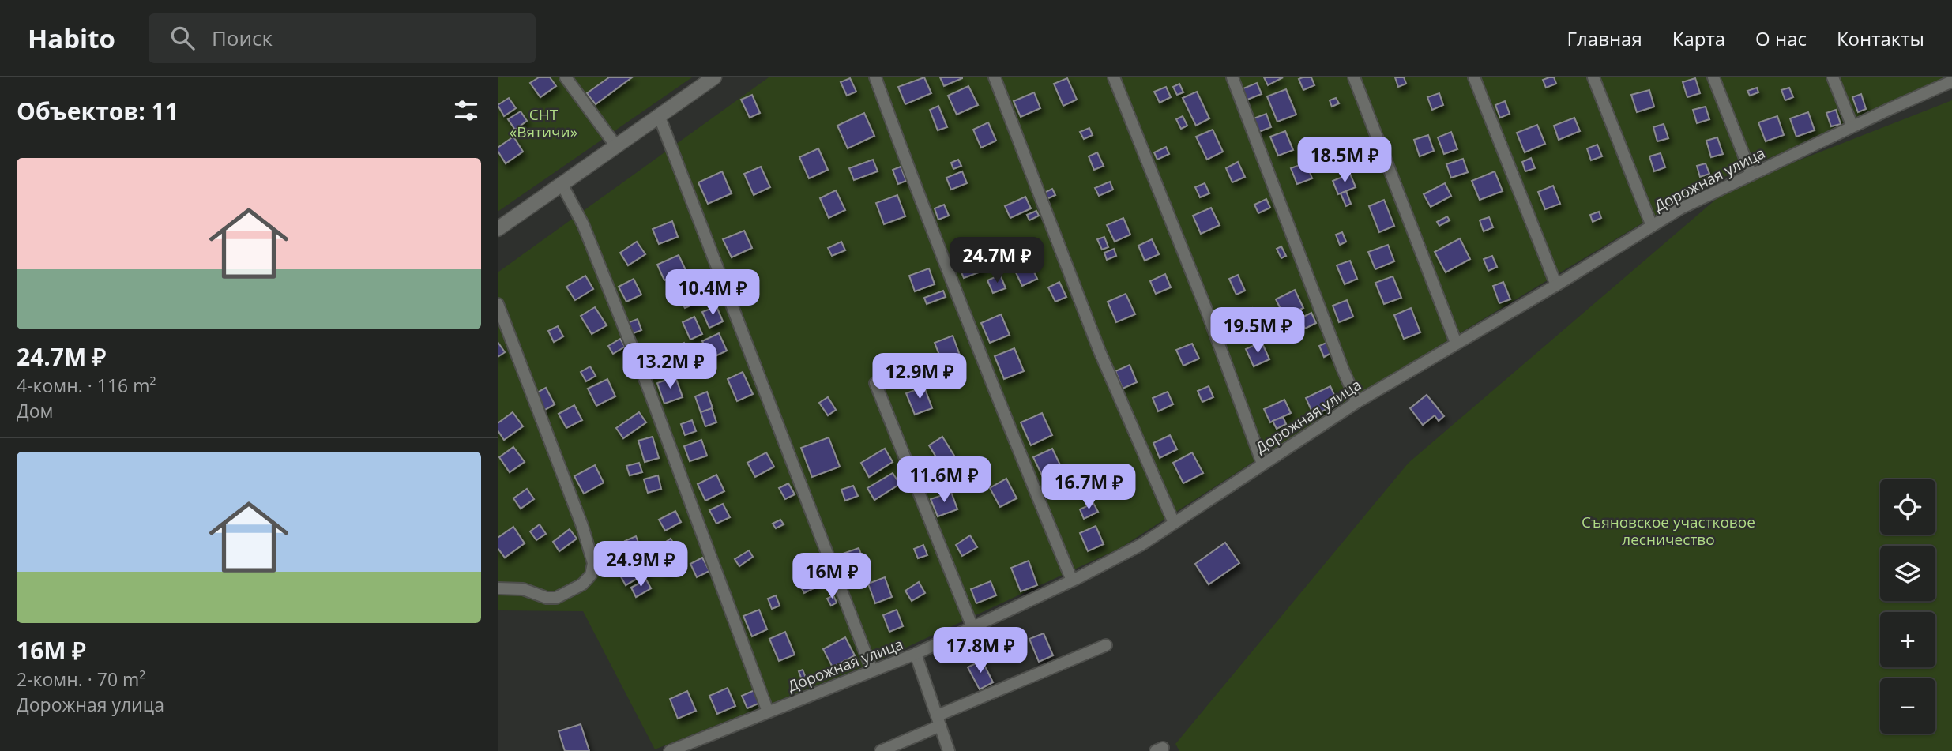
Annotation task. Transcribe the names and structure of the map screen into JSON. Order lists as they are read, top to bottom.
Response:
{
  "streets": {
    "street": ["Дорожная улица"]
  },
  "parks": ["СНТ «Вятичи»", "Съяновское участковое лесничество"],
  "page": {
    "header": "Habito",
    "search": "Поиск",
    "nav": [
      "Главная",
      "Карта",
      "О нас",
      "Контакты"
    ],
    "heading": "Объектов: 11",
    "price": [
      "18.5M ₽",
      "24.7M ₽",
      "10.4M ₽",
      "19.5M ₽",
      "13.2M ₽",
      "12.9M ₽",
      "11.6M ₽",
      "16.7M ₽",
      "24.9M ₽",
      "16M ₽",
      "17.8M ₽"
    ],
    "list": [
      {
        "name": "24.7M ₽",
        "note": "4-комн. · 116 m² · Дом"
      },
      {
        "name": "16M ₽",
        "note": "2-комн. · 70 m² · Дорожная улица"
      }
    ],
    "map_buttons": ["+", "−"]
  }
}
